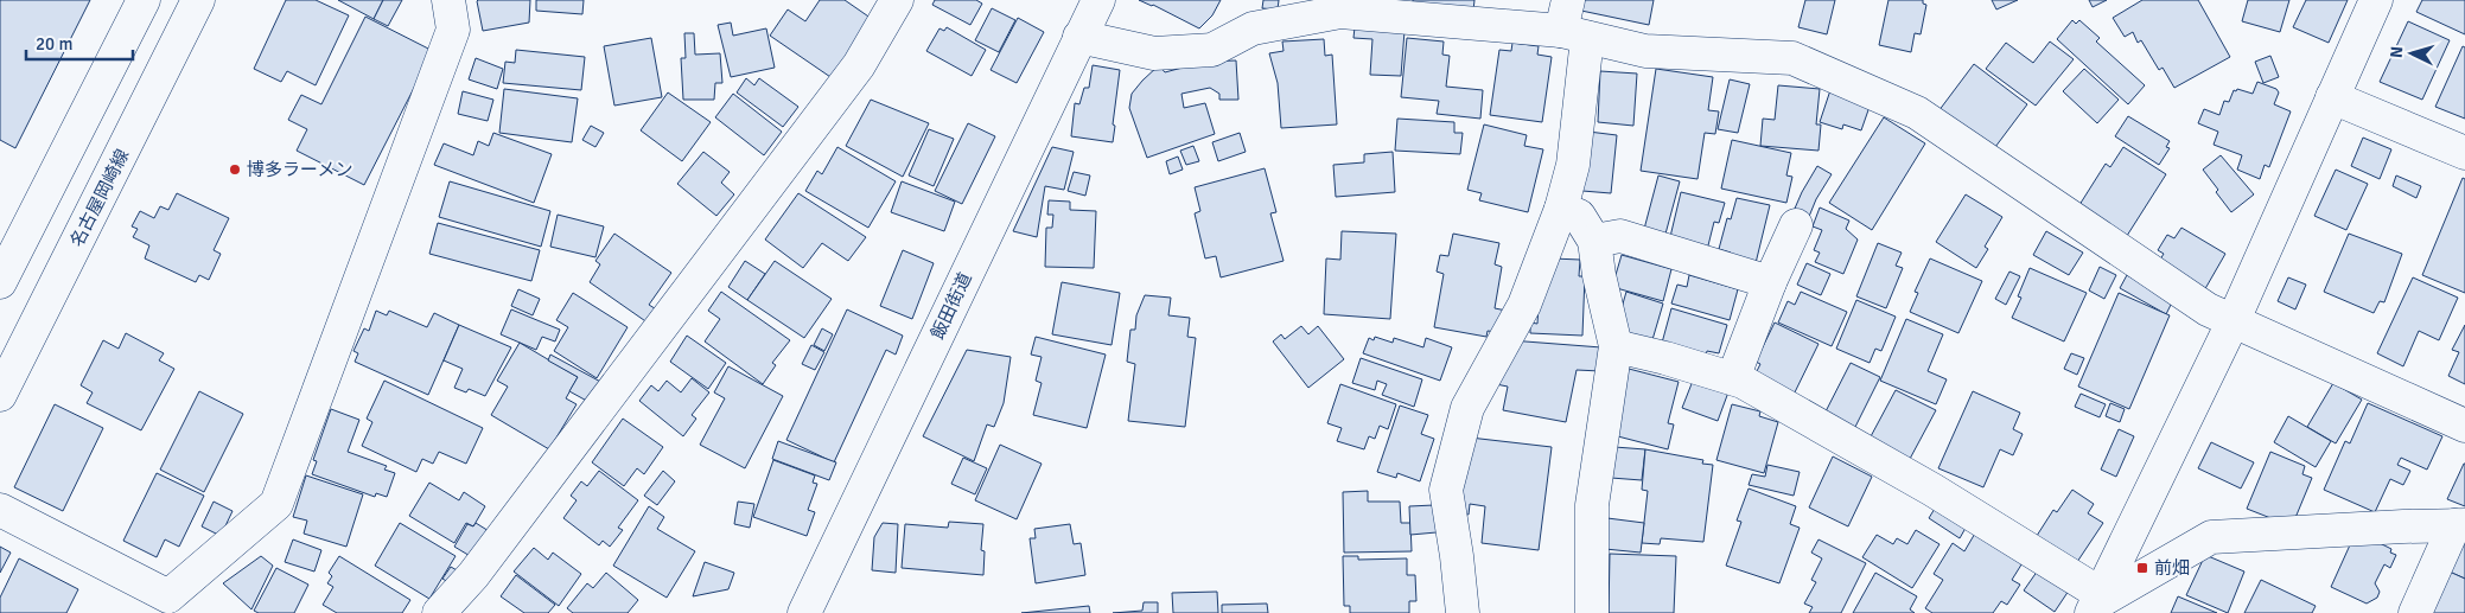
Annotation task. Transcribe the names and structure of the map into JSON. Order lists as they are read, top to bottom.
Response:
{
  "streets": {
    "street": ["名古屋岡崎線", "飯田街道"]
  },
  "places": {
    "other": ["博多ラーメン"],
    "transit": ["前畑"]
  },
  "scale_bar": "20 m",
  "north": "left"
}
